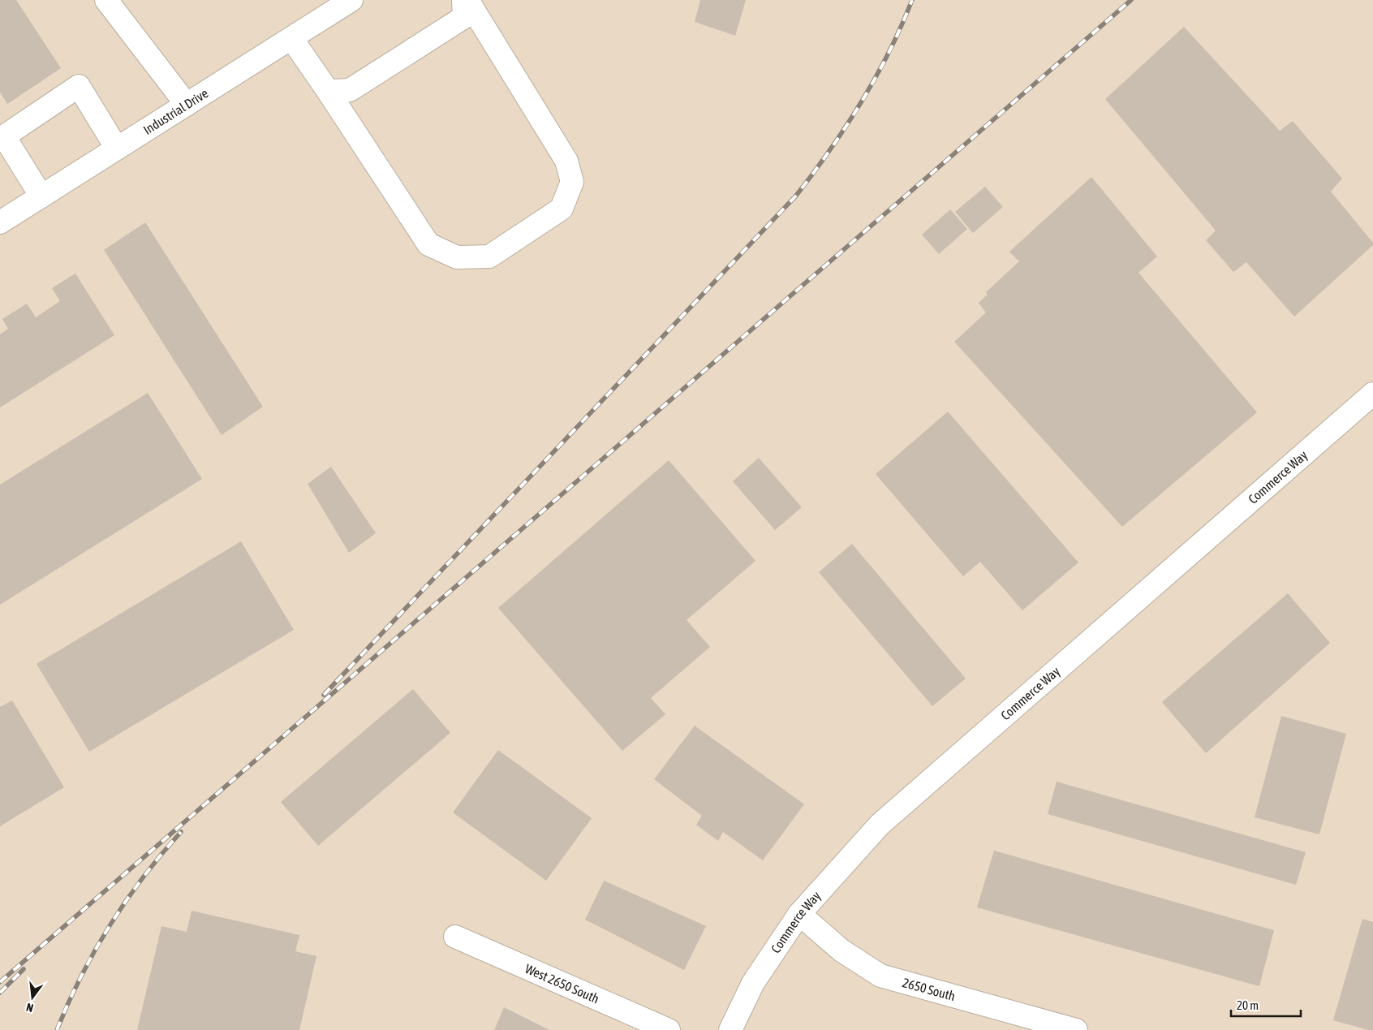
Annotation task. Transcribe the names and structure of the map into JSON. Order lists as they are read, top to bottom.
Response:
{
  "streets": {
    "street": [
      "Industrial Drive",
      "Commerce Way",
      "West 2650 South",
      "2650 South"
    ]
  },
  "crossings": [
    ["Commerce Way", "2650 South"]
  ],
  "scale_bar": "20 m",
  "north": "bottom"
}
